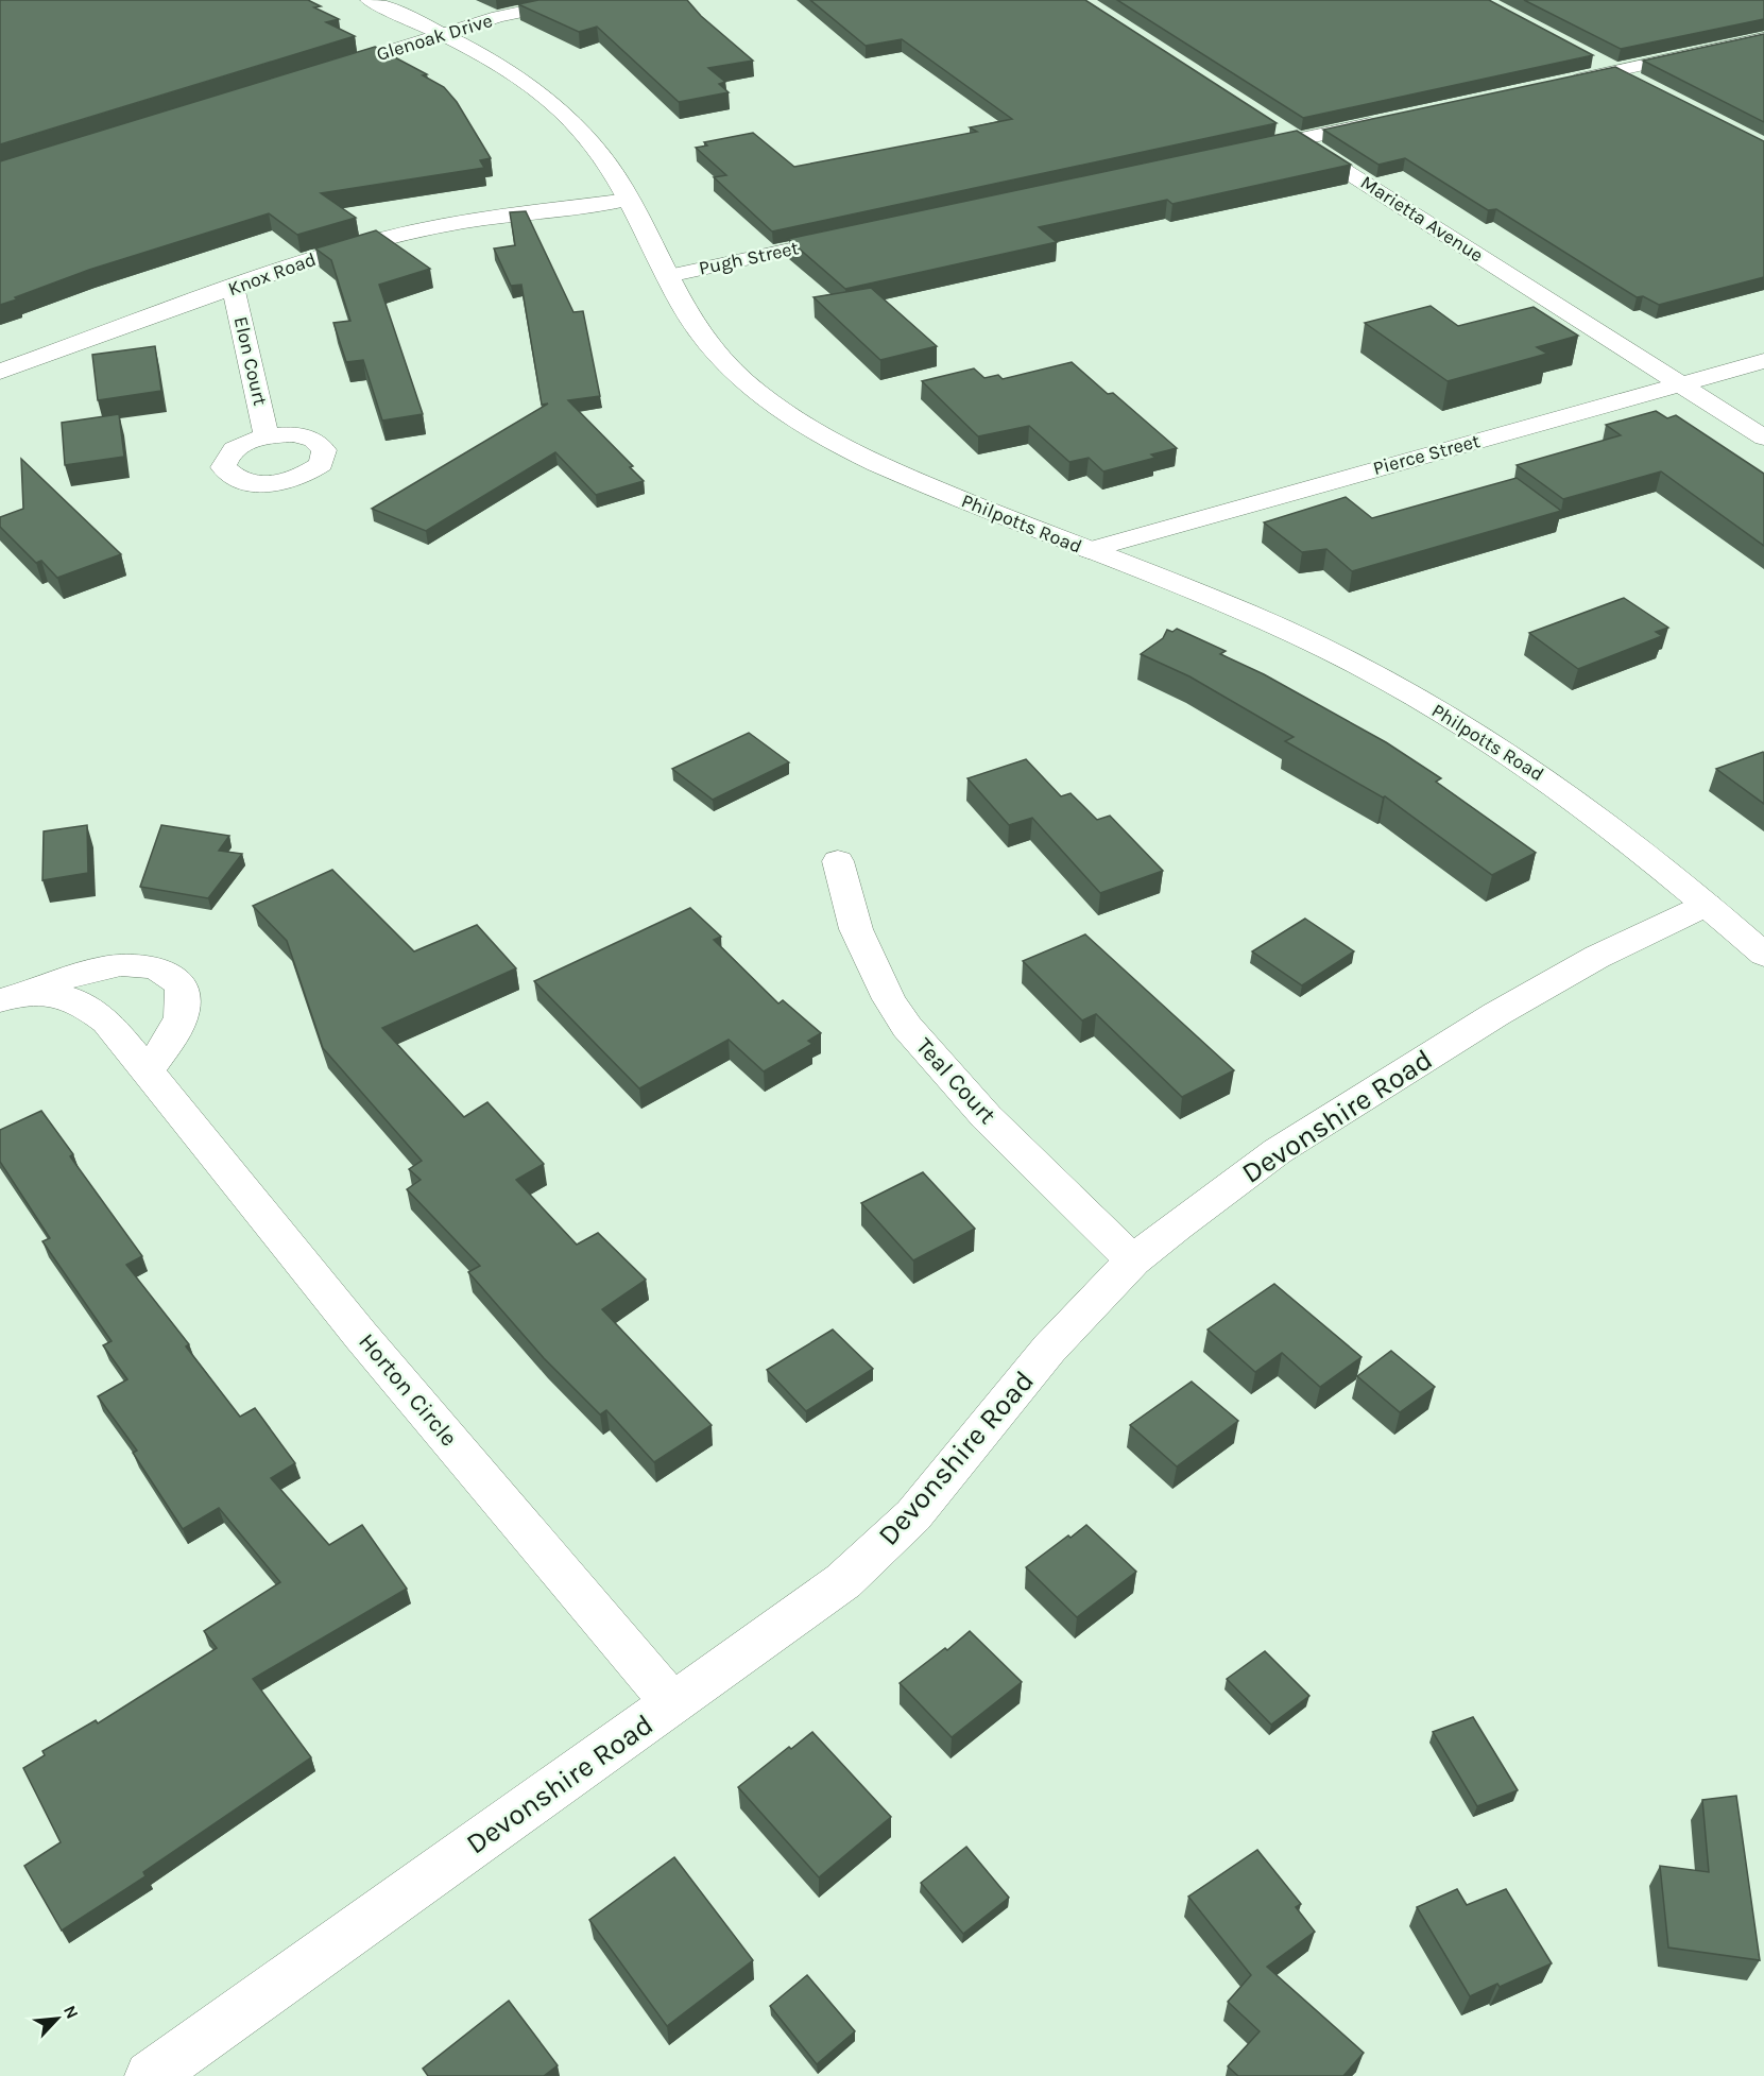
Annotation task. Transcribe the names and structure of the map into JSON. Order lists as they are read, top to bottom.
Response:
{
  "streets": {
    "street": [
      "Glenoak Drive",
      "Marietta Avenue",
      "Pugh Street",
      "Knox Road",
      "Elon Court",
      "Pierce Street",
      "Philpotts Road",
      "Teal Court",
      "Devonshire Road",
      "Horton Circle"
    ]
  },
  "crossings": [
    ["Glenoak Drive", "Philpotts Road"],
    ["Marietta Avenue", "Pierce Street"],
    ["Pugh Street", "Philpotts Road"],
    ["Knox Road", "Elon Court"],
    ["Knox Road", "Philpotts Road"],
    ["Pierce Street", "Philpotts Road"],
    ["Philpotts Road", "Devonshire Road"],
    ["Teal Court", "Devonshire Road"],
    ["Devonshire Road", "Horton Circle"]
  ],
  "north": "top right"
}
